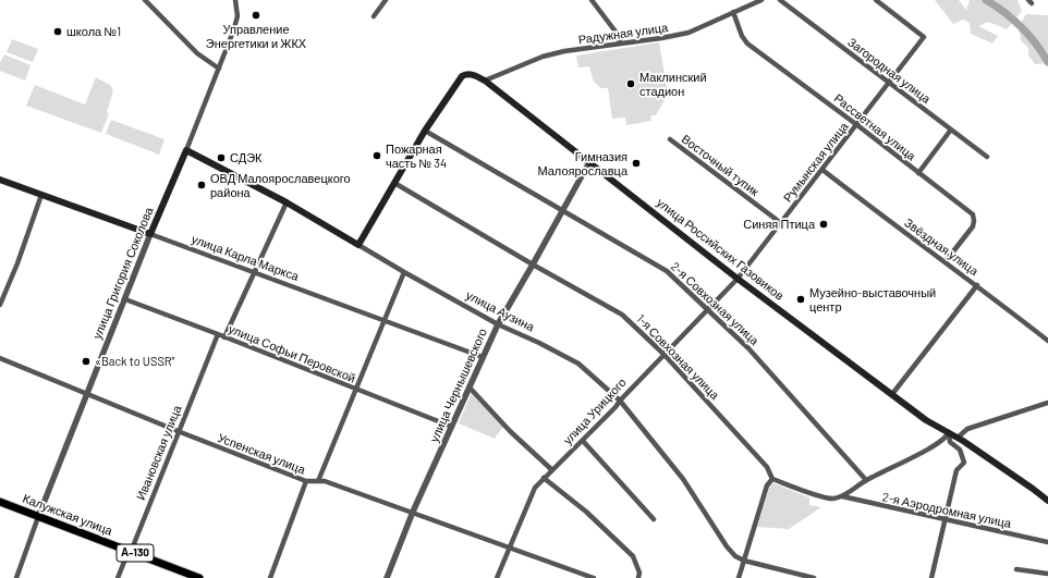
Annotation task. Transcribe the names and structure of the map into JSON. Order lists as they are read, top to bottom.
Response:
{
  "streets": {
    "main road": [
      "улица Российских Газовиков",
      "улица Карла Маркса",
      "улица Григория Соколова",
      "улица Аузина",
      "Калужская улица",
      "А-130"
    ],
    "street": [
      "Радужная улица",
      "Загородная улица",
      "Рассветная улица",
      "Румынская улица",
      "Восточный тупик",
      "Звёздная улица",
      "2-я Совхозная улица",
      "улица Софьи Перовской",
      "1-я Совхозная улица",
      "улица Чернышевского",
      "улица Урицкого",
      "Ивановская улица",
      "Успенская улица",
      "2-я Аэродромная улица"
    ]
  },
  "crossings": [
    ["Радужная улица", "Рассветная улица"],
    ["Радужная улица", "улица Российских Газовиков"],
    ["Загородная улица", "Румынская улица"],
    ["Рассветная улица", "Румынская улица"],
    ["Рассветная улица", "Звёздная улица"],
    ["Румынская улица", "Восточный тупик"],
    ["Румынская улица", "Звёздная улица"],
    ["Румынская улица", "улица Российских Газовиков"],
    ["Румынская улица", "улица Урицкого"],
    ["улица Российских Газовиков", "2-я Совхозная улица"],
    ["улица Российских Газовиков", "улица Чернышевского"],
    ["улица Российских Газовиков", "улица Урицкого"],
    ["улица Карла Маркса", "улица Григория Соколова"],
    ["улица Карла Маркса", "улица Чернышевского"],
    ["улица Григория Соколова", "улица Аузина"],
    ["улица Григория Соколова", "улица Софьи Перовской"],
    ["улица Григория Соколова", "Успенская улица"],
    ["улица Григория Соколова", "Калужская улица"],
    ["2-я Совхозная улица", "улица Чернышевского"],
    ["2-я Совхозная улица", "улица Урицкого"],
    ["улица Аузина", "улица Чернышевского"],
    ["улица Аузина", "улица Урицкого"],
    ["улица Софьи Перовской", "улица Чернышевского"],
    ["улица Софьи Перовской", "Ивановская улица"],
    ["1-я Совхозная улица", "улица Чернышевского"],
    ["1-я Совхозная улица", "улица Урицкого"],
    ["улица Чернышевского", "Успенская улица"],
    ["улица Урицкого", "Успенская улица"],
    ["Ивановская улица", "Успенская улица"],
    ["Ивановская улица", "Калужская улица"]
  ],
  "places": [
    "Управление Энергетики и ЖКХ",
    "школа №1",
    "Маклинский стадион",
    "Пожарная часть № 34",
    "СДЭК",
    "Гимназия Малоярославца",
    "ОВД Малоярославецкого района",
    "Синяя Птица",
    "Музейно-выставочный центр",
    "«Back to USSR”"
  ]
}
